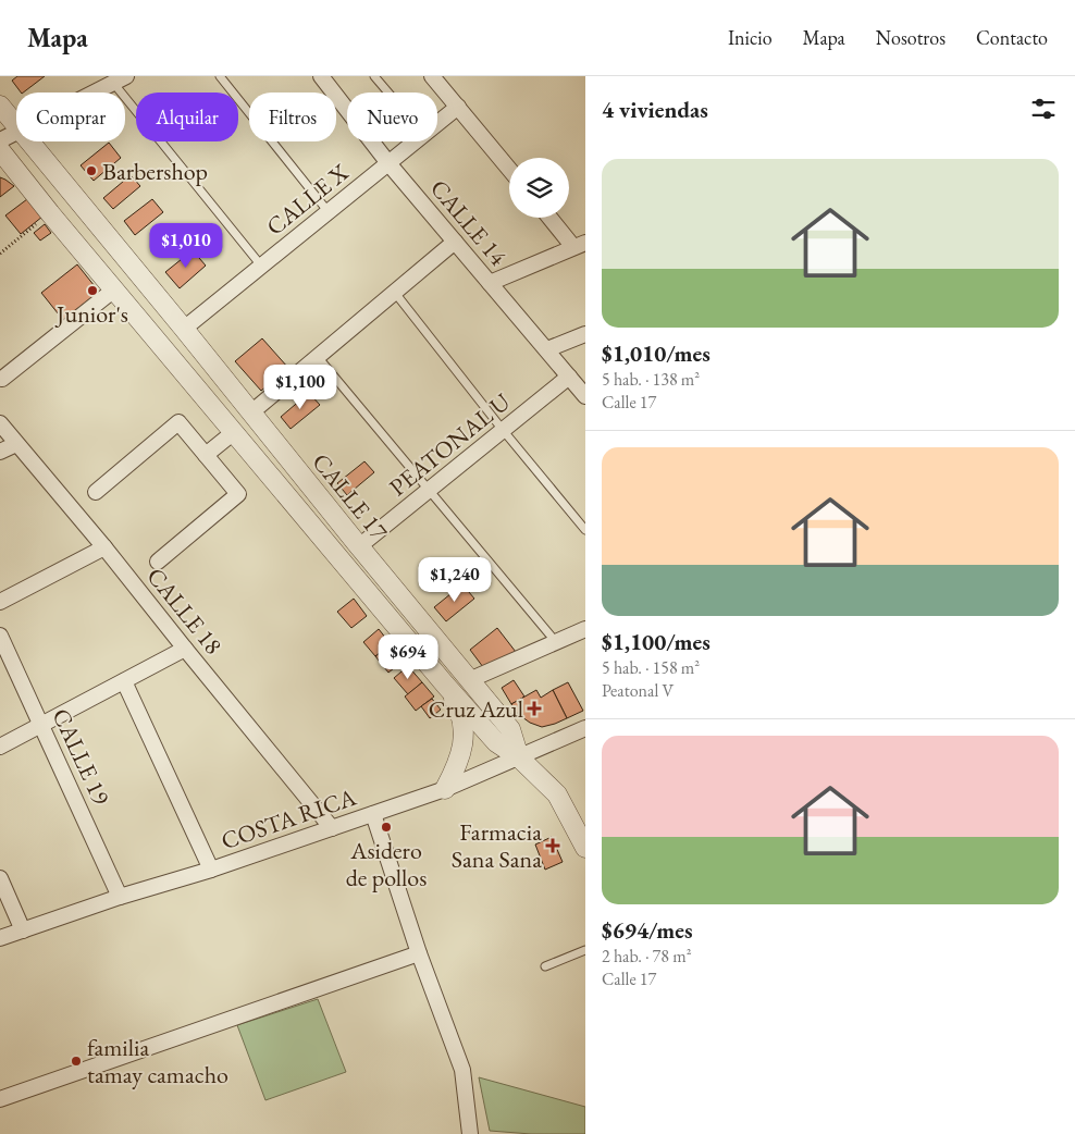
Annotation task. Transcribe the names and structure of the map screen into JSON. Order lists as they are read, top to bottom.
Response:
{
  "streets": {
    "street": [
      "CALLE X",
      "CALLE 14",
      "PEATONAL U",
      "CALLE 17",
      "CALLE 18",
      "CALLE 19",
      "COSTA RICA"
    ]
  },
  "crossings": [
    ["CALLE X", "CALLE 14"],
    ["CALLE X", "CALLE 17"],
    ["CALLE 14", "PEATONAL U"],
    ["PEATONAL U", "CALLE 17"],
    ["CALLE 17", "COSTA RICA"],
    ["CALLE 18", "COSTA RICA"],
    ["CALLE 19", "COSTA RICA"]
  ],
  "places": {
    "other": [
      "Barbershop",
      "Junior's",
      "Asidero de pollos",
      "familia tamay camacho"
    ],
    "health": ["Cruz Azul", "Farmacia Sana Sana"]
  },
  "page": {
    "header": "Mapa",
    "nav": [
      "Inicio",
      "Mapa",
      "Nosotros",
      "Contacto"
    ],
    "heading": "4 viviendas",
    "chip": [
      "Comprar",
      "Alquilar",
      "Filtros",
      "Nuevo"
    ],
    "list": [
      {
        "name": "$1,010/mes",
        "note": "5 hab. · 138 m² · Calle 17"
      },
      {
        "name": "$1,100/mes",
        "note": "5 hab. · 158 m² · Peatonal V"
      },
      {
        "name": "$694/mes",
        "note": "2 hab. · 78 m² · Calle 17"
      }
    ],
    "price": [
      "$1,010",
      "$1,100",
      "$1,240",
      "$694"
    ]
  }
}
